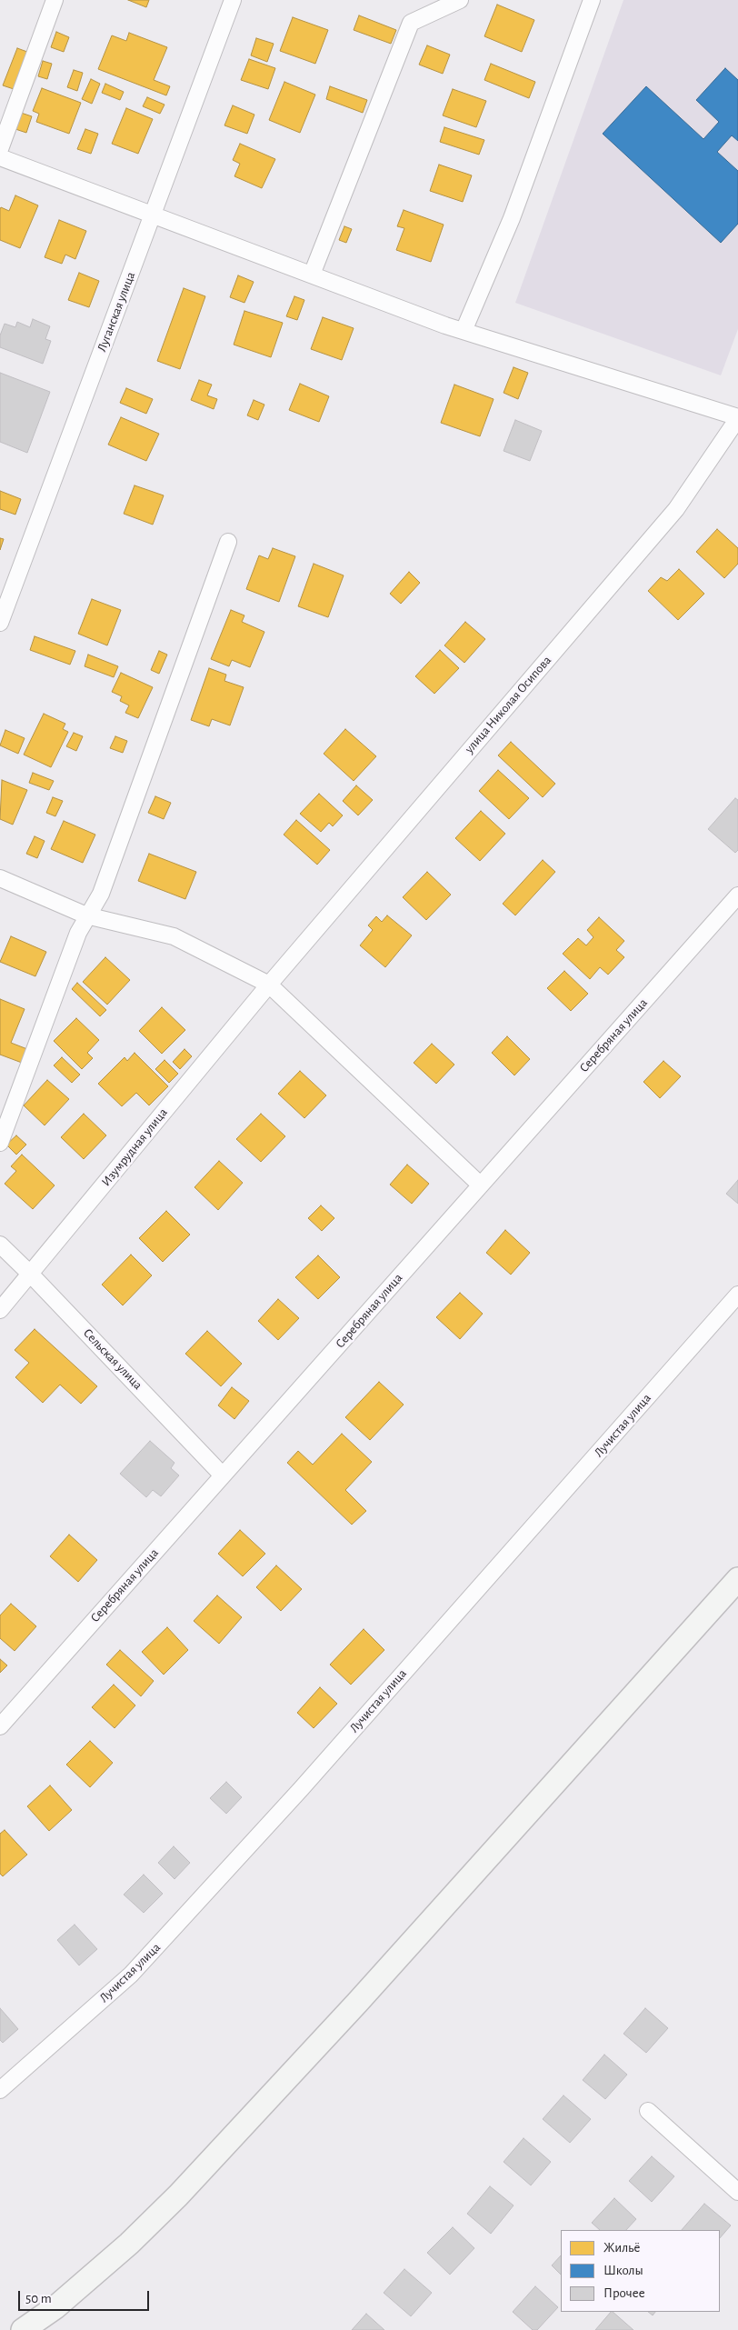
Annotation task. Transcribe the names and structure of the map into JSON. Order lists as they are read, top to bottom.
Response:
{
  "streets": {
    "street": [
      "Луганская улица",
      "улица Николая Осипова",
      "Серебряная улица",
      "Изумрудная улица",
      "Сельская улица",
      "Лучистая улица"
    ]
  },
  "crossings": [
    ["улица Николая Осипова", "Изумрудная улица"],
    ["Серебряная улица", "Сельская улица"],
    ["Изумрудная улица", "Сельская улица"]
  ],
  "legend": ["Жильё", "Школы", "Прочее"],
  "scale_bar": "50 m"
}
